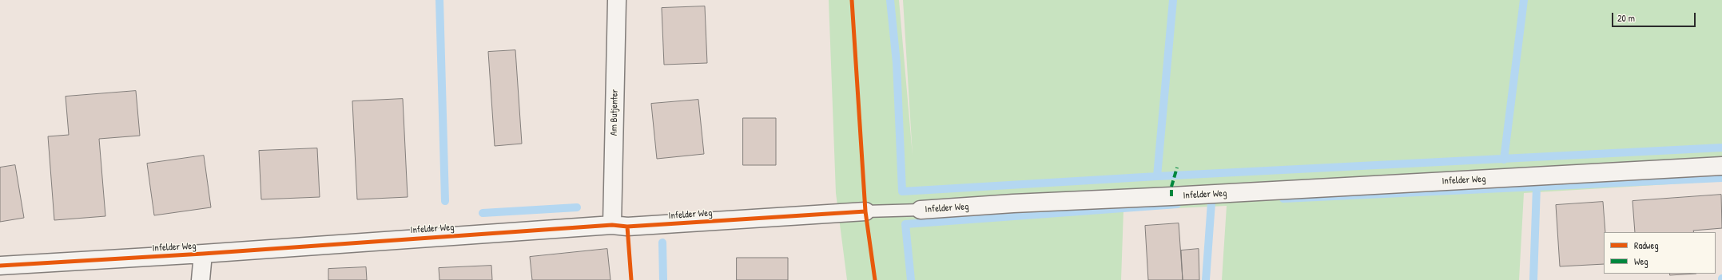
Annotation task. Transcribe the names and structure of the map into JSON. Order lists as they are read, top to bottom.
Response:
{
  "streets": {
    "street": ["Am Butjenter", "Infelder Weg"]
  },
  "crossings": [
    ["Am Butjenter", "Infelder Weg"]
  ],
  "legend": ["Radweg", "Weg"],
  "scale_bar": "20 m"
}
